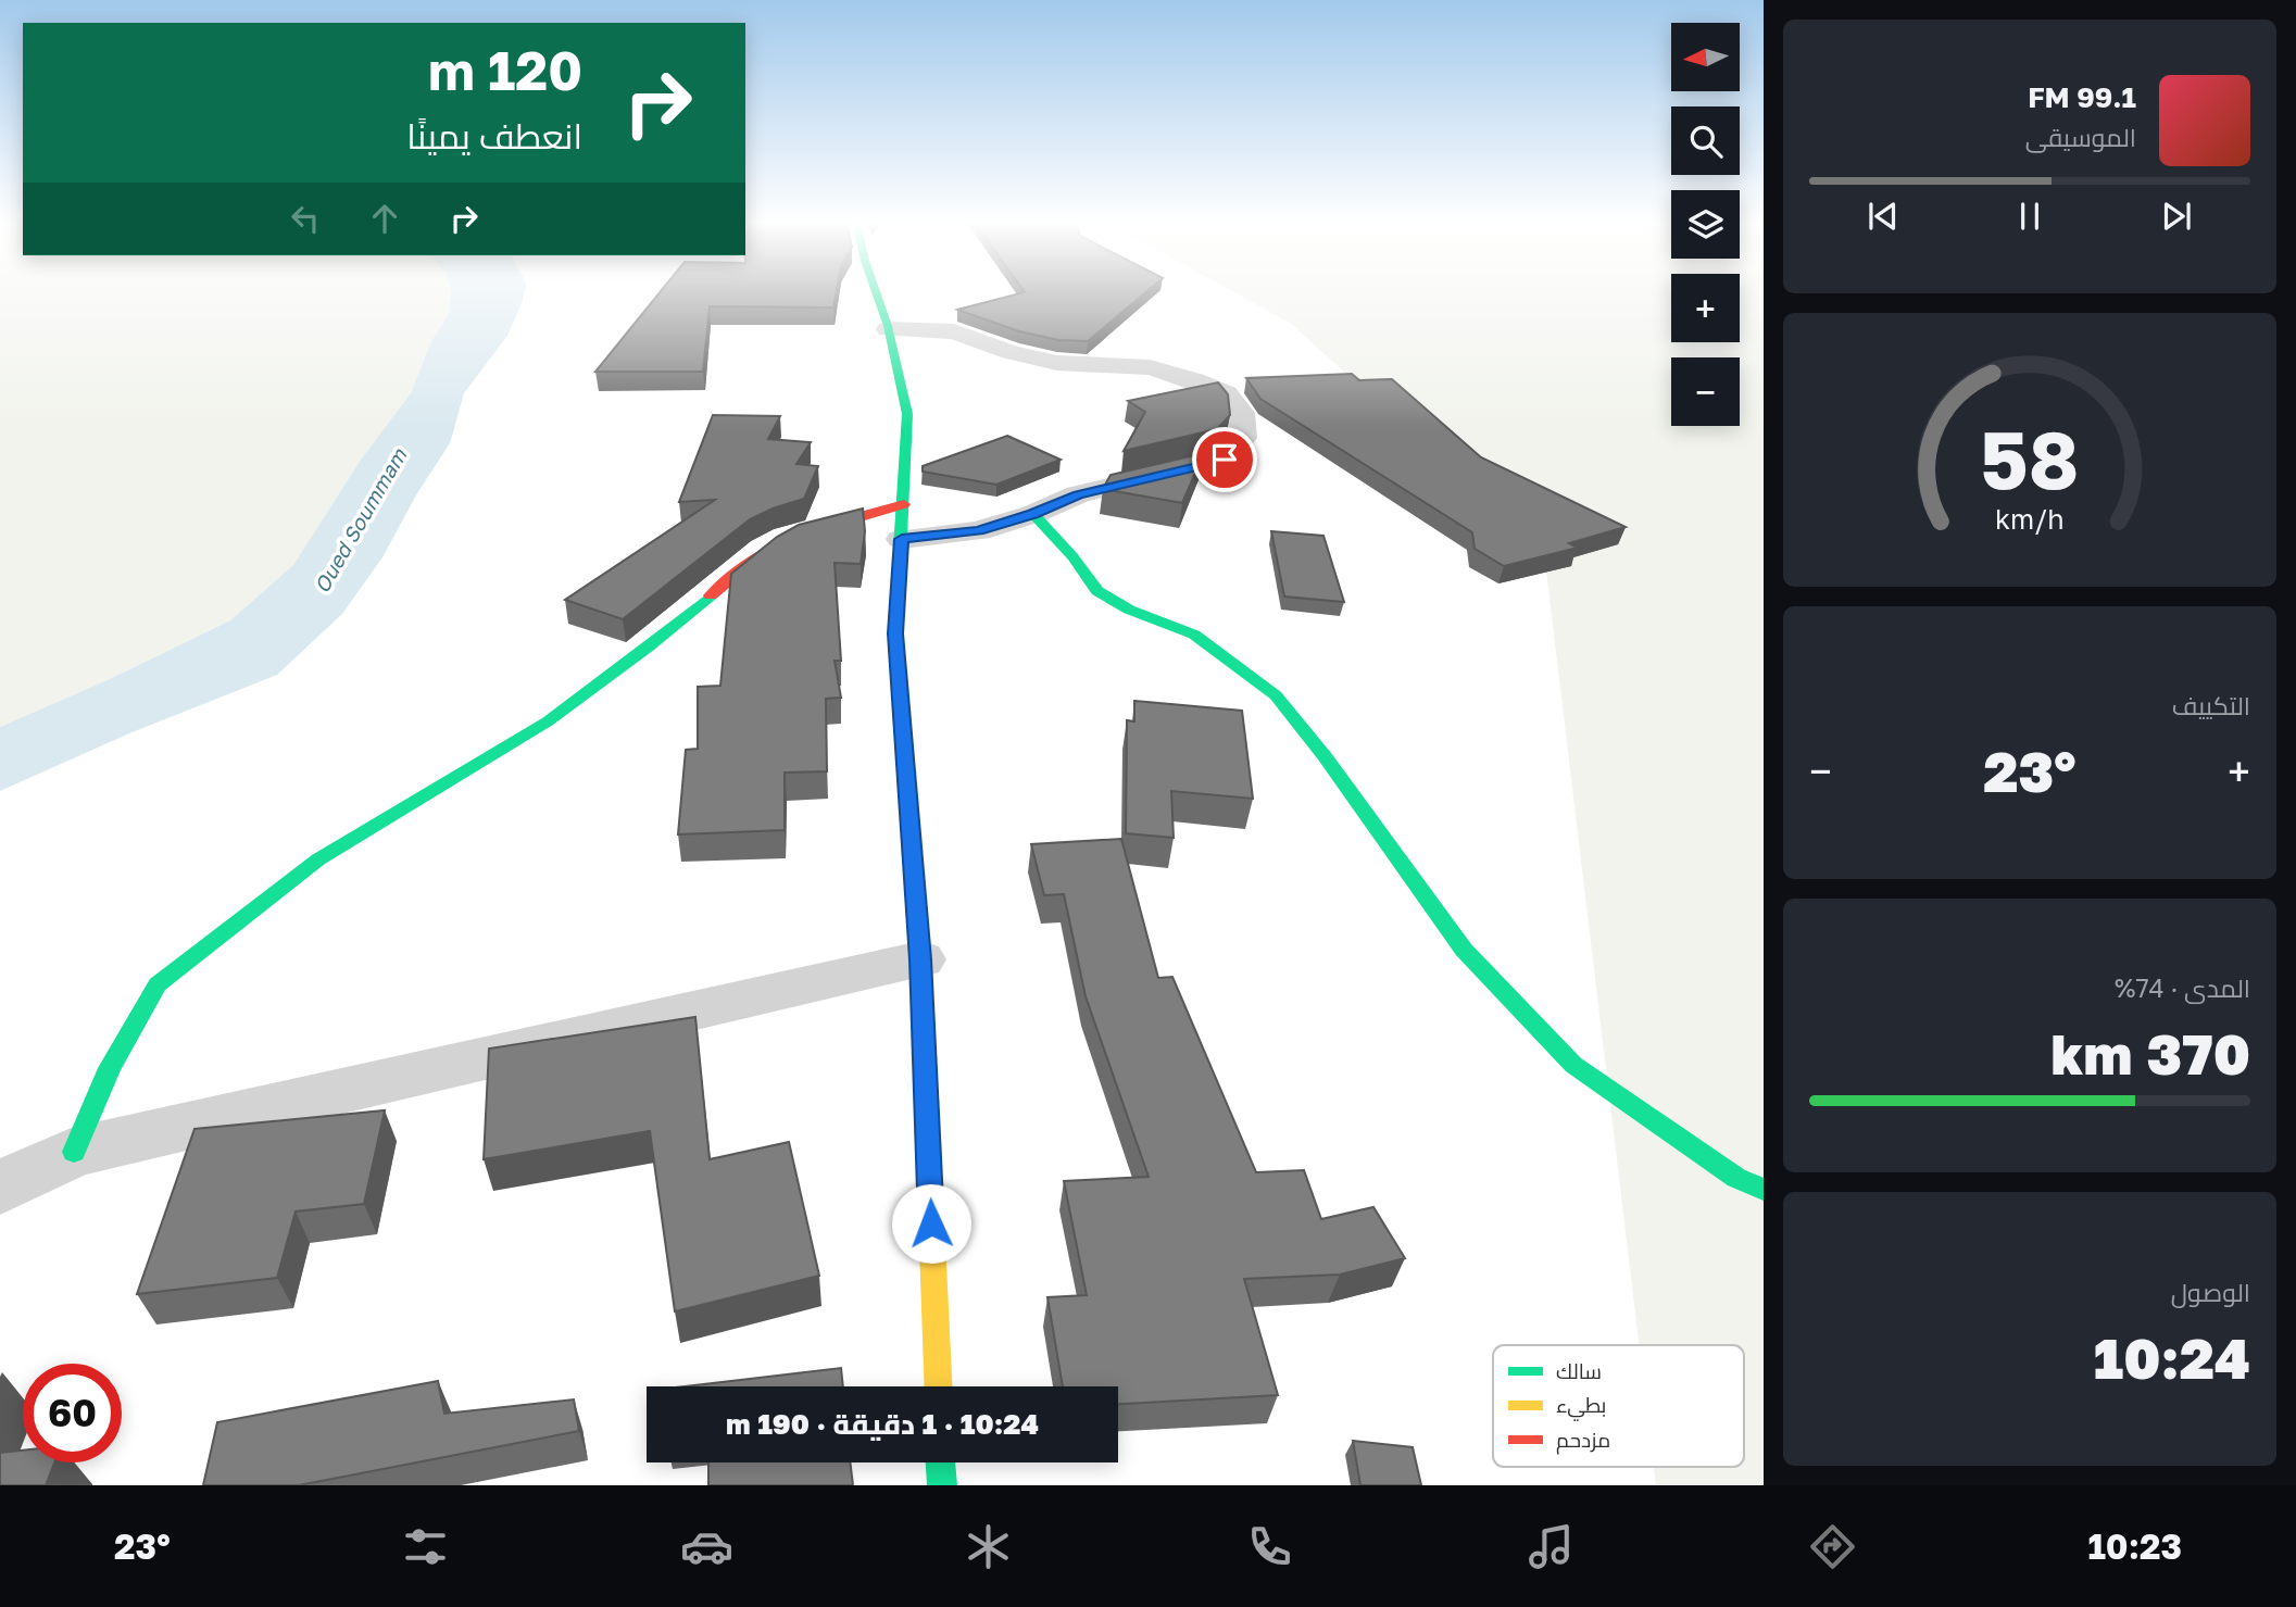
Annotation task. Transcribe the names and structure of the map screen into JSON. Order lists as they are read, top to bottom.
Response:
{
  "water": ["Oued Soummam"],
  "legend": ["سالك", "بطيء", "مزدحم"],
  "north": "left",
  "page": {
    "map_buttons": ["+", "−"],
    "turn": ["120 m", "انعطف يمينًا"],
    "song": ["99.1 FM", "الموسيقى"],
    "tile": [
      "التكييف",
      ["المدى · 74%", "370 km"],
      ["الوصول", "10:24"]
    ],
    "heat": ["−", "23°", "+"],
    "limit": "60",
    "trip": "10:24 · 1 دقيقة · 190 m",
    "tabs": ["10:23", "23°"],
    "gauge": ["58", "km/h"]
  }
}
